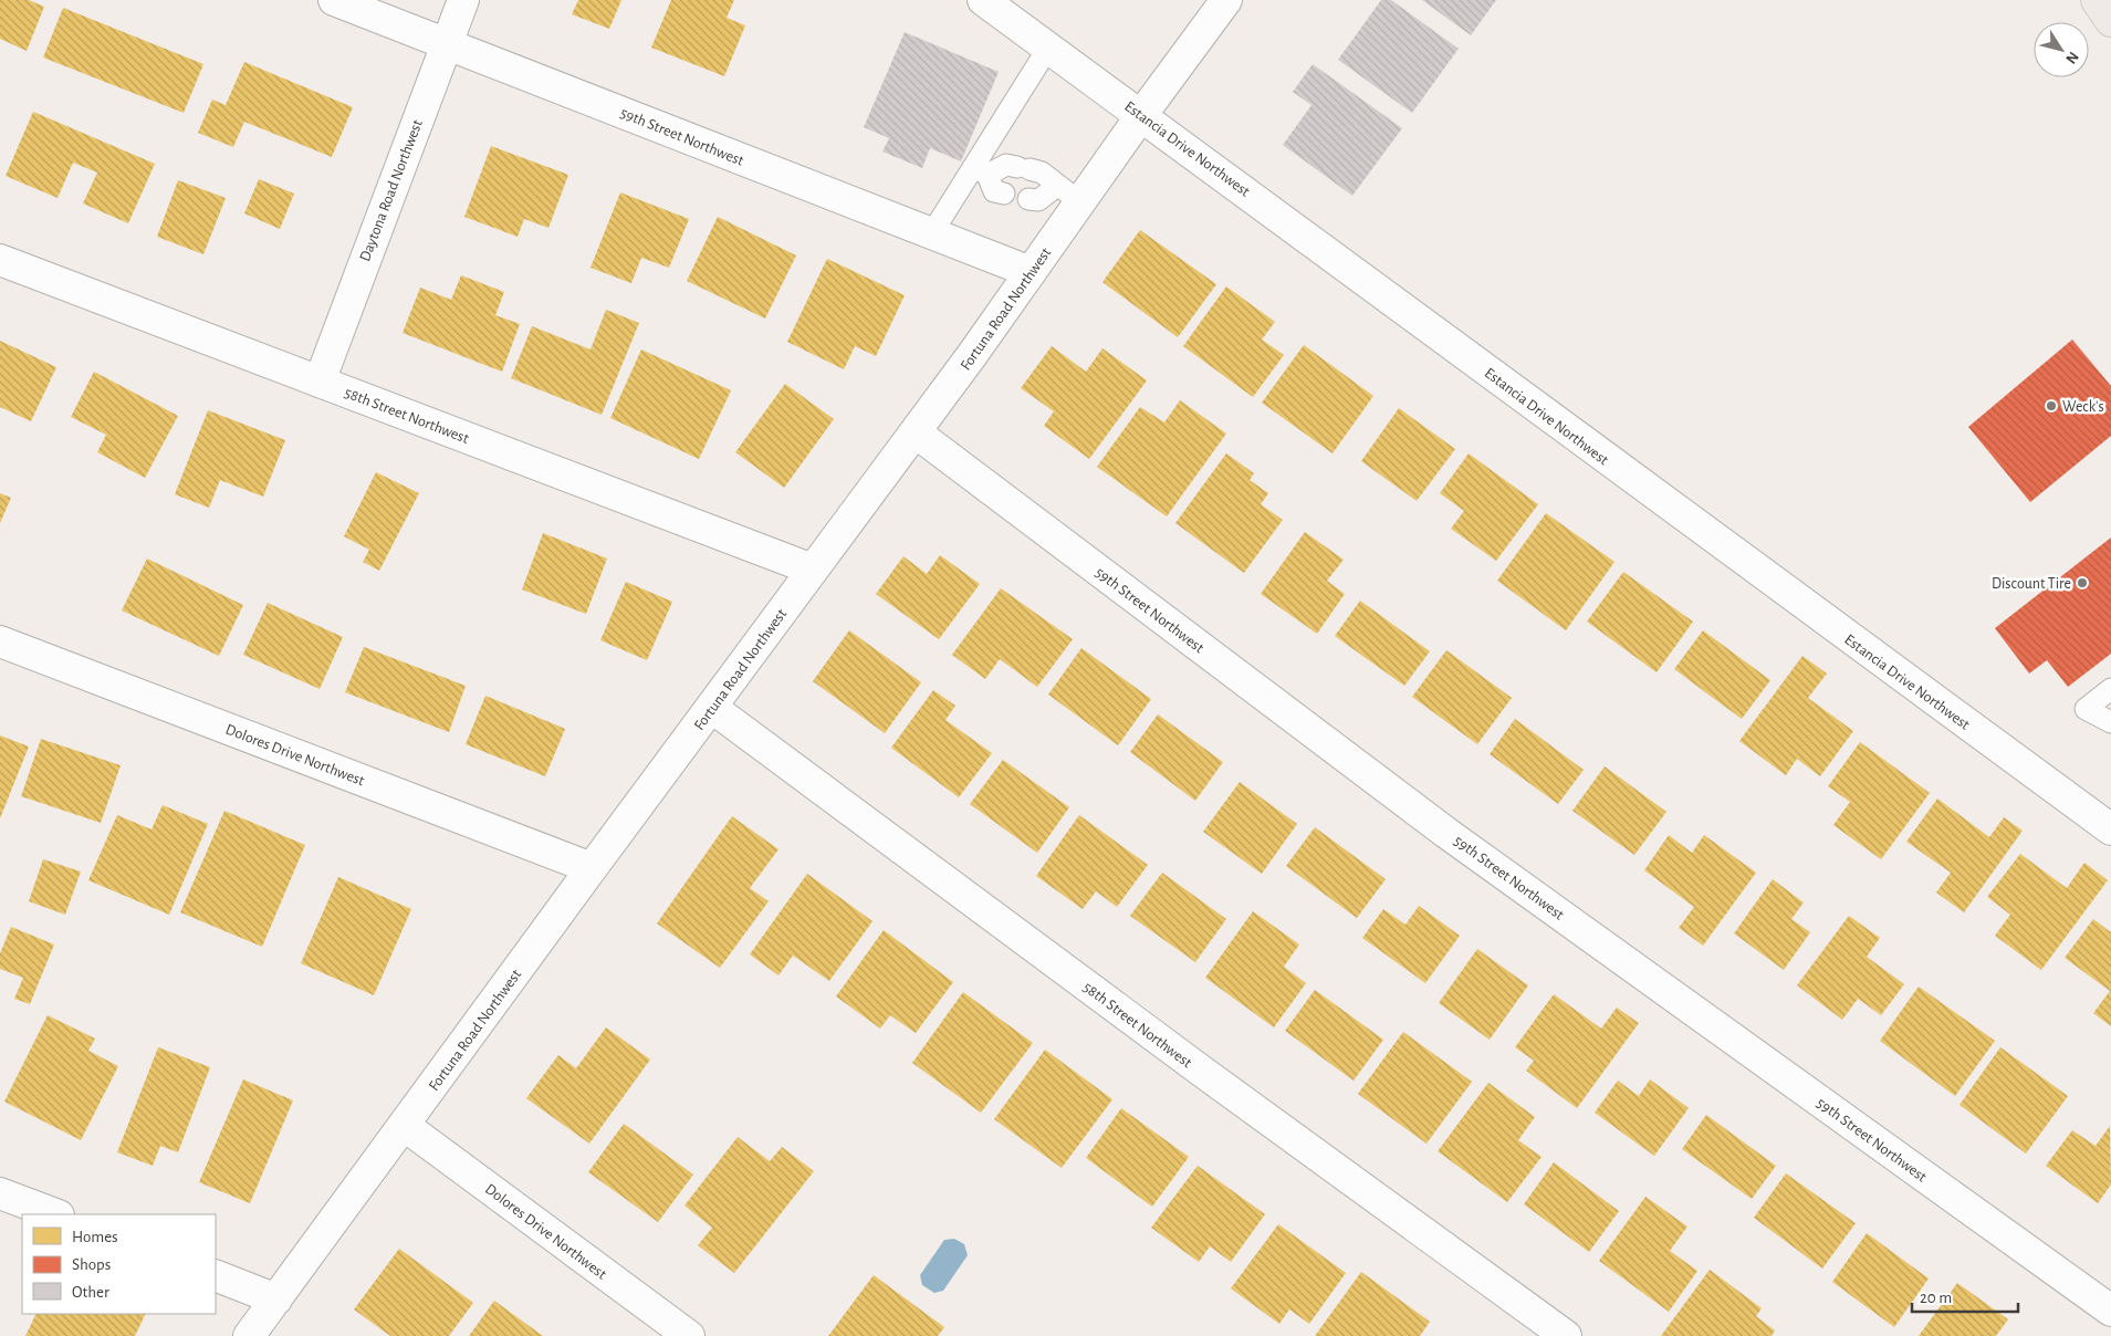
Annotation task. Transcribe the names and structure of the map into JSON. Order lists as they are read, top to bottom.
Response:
{
  "streets": {
    "street": [
      "59th Street Northwest",
      "Estancia Drive Northwest",
      "Daytona Road Northwest",
      "Fortuna Road Northwest",
      "58th Street Northwest",
      "Dolores Drive Northwest"
    ]
  },
  "crossings": [
    ["59th Street Northwest", "Daytona Road Northwest"],
    ["59th Street Northwest", "Fortuna Road Northwest"],
    ["Estancia Drive Northwest", "Fortuna Road Northwest"],
    ["Daytona Road Northwest", "58th Street Northwest"],
    ["Fortuna Road Northwest", "58th Street Northwest"],
    ["Fortuna Road Northwest", "Dolores Drive Northwest"]
  ],
  "places": ["Weck's", "Discount Tire"],
  "legend": ["Homes", "Shops", "Other"],
  "scale_bar": "20 m",
  "north": "bottom right"
}
